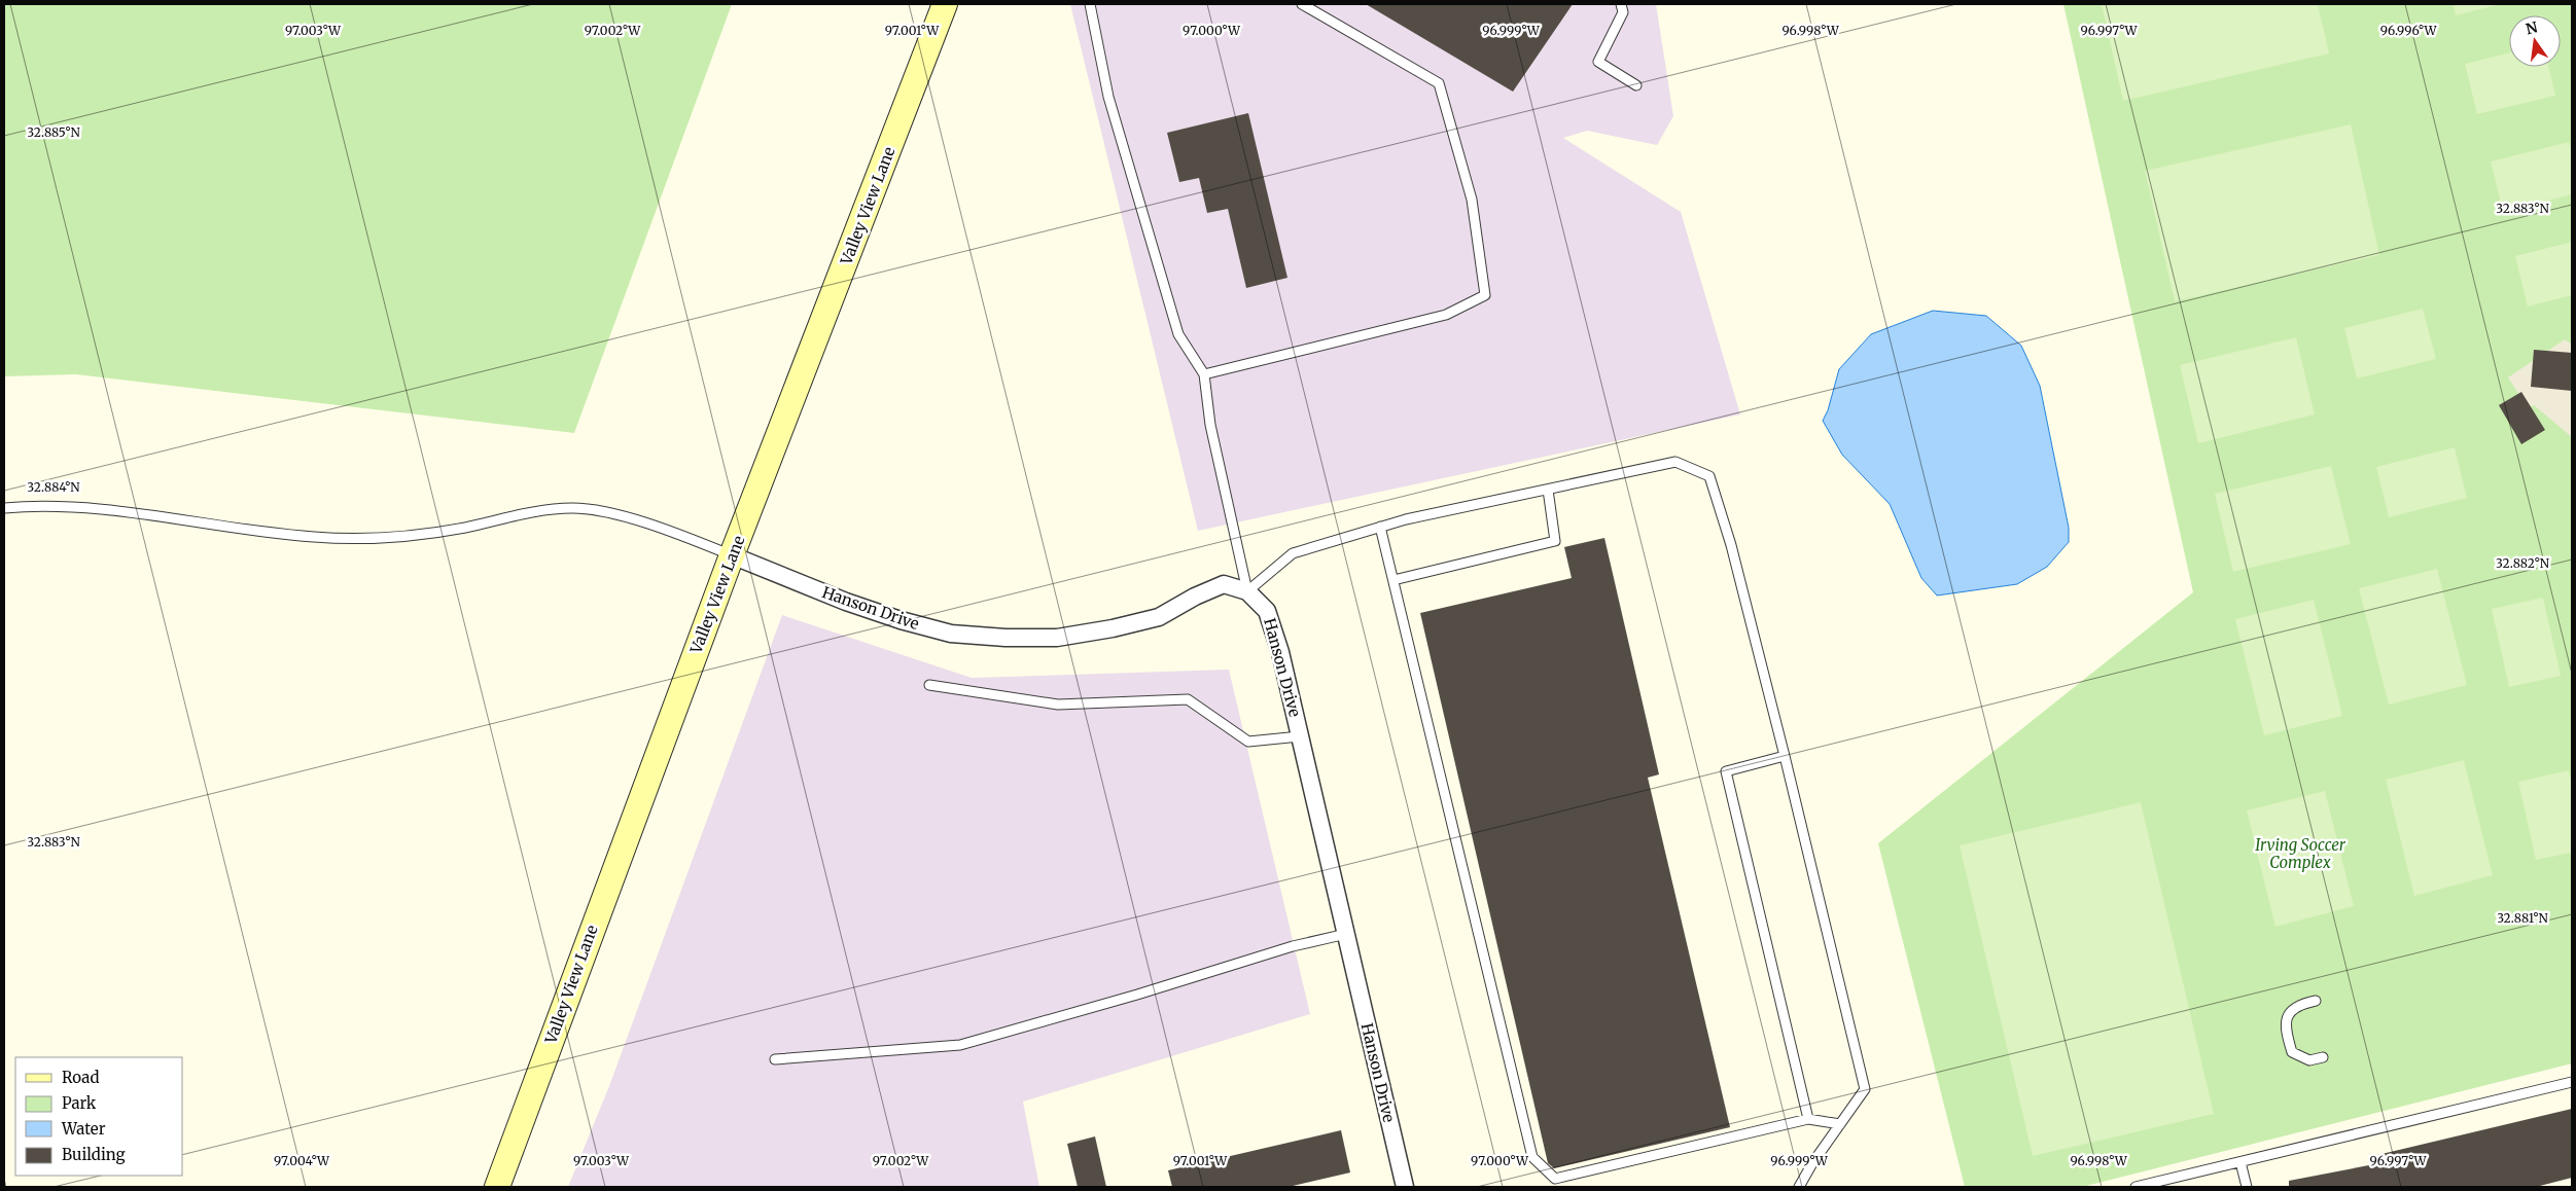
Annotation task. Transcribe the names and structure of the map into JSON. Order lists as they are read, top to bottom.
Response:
{
  "streets": {
    "main road": ["Valley View Lane"],
    "street": ["Hanson Drive"]
  },
  "crossings": [
    ["Valley View Lane", "Hanson Drive"]
  ],
  "parks": ["Irving Soccer Complex"],
  "legend": [
    "Road",
    "Park",
    "Water",
    "Building"
  ],
  "north": "top",
  "coordinates": [
    "97.003°W",
    "97.002°W",
    "97.001°W",
    "97.000°W",
    "96.999°W",
    "96.998°W",
    "96.997°W",
    "96.996°W",
    "32.885°N",
    "32.883°N",
    "32.884°N",
    "32.882°N",
    "32.881°N",
    "97.004°W"
  ]
}
